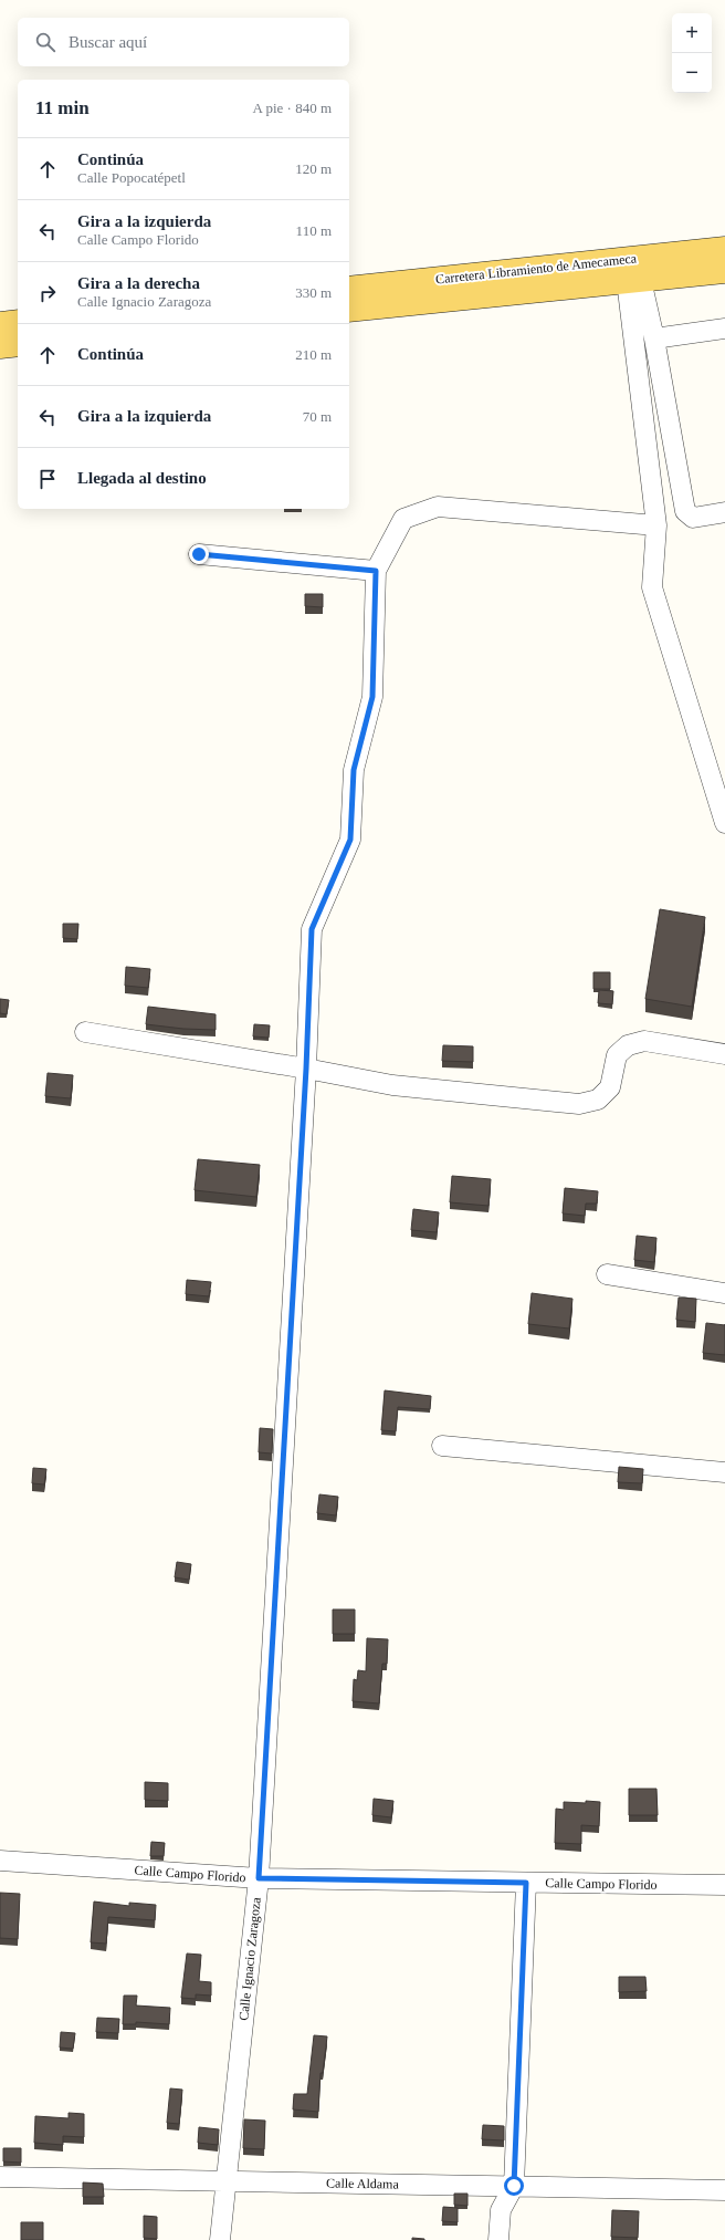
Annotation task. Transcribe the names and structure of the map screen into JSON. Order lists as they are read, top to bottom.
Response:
{
  "streets": {
    "main road": ["Carretera Libramiento de Amecameca"],
    "street": ["Calle Campo Florido", "Calle Ignacio Zaragoza", "Calle Aldama"]
  },
  "crossings": [
    ["Calle Campo Florido", "Calle Ignacio Zaragoza"],
    ["Calle Ignacio Zaragoza", "Calle Aldama"]
  ],
  "page": {
    "map_buttons": ["+", "−"],
    "search": "Buscar aquí",
    "heading": ["11 min", "A pie · 840 m"],
    "list": [
      ["Continúa", "Calle Popocatépetl", "120 m"],
      ["Gira a la izquierda", "Calle Campo Florido", "110 m"],
      ["Gira a la derecha", "Calle Ignacio Zaragoza", "330 m"],
      ["Continúa", "210 m"],
      ["Gira a la izquierda", "70 m"],
      "Llegada al destino"
    ]
  }
}
